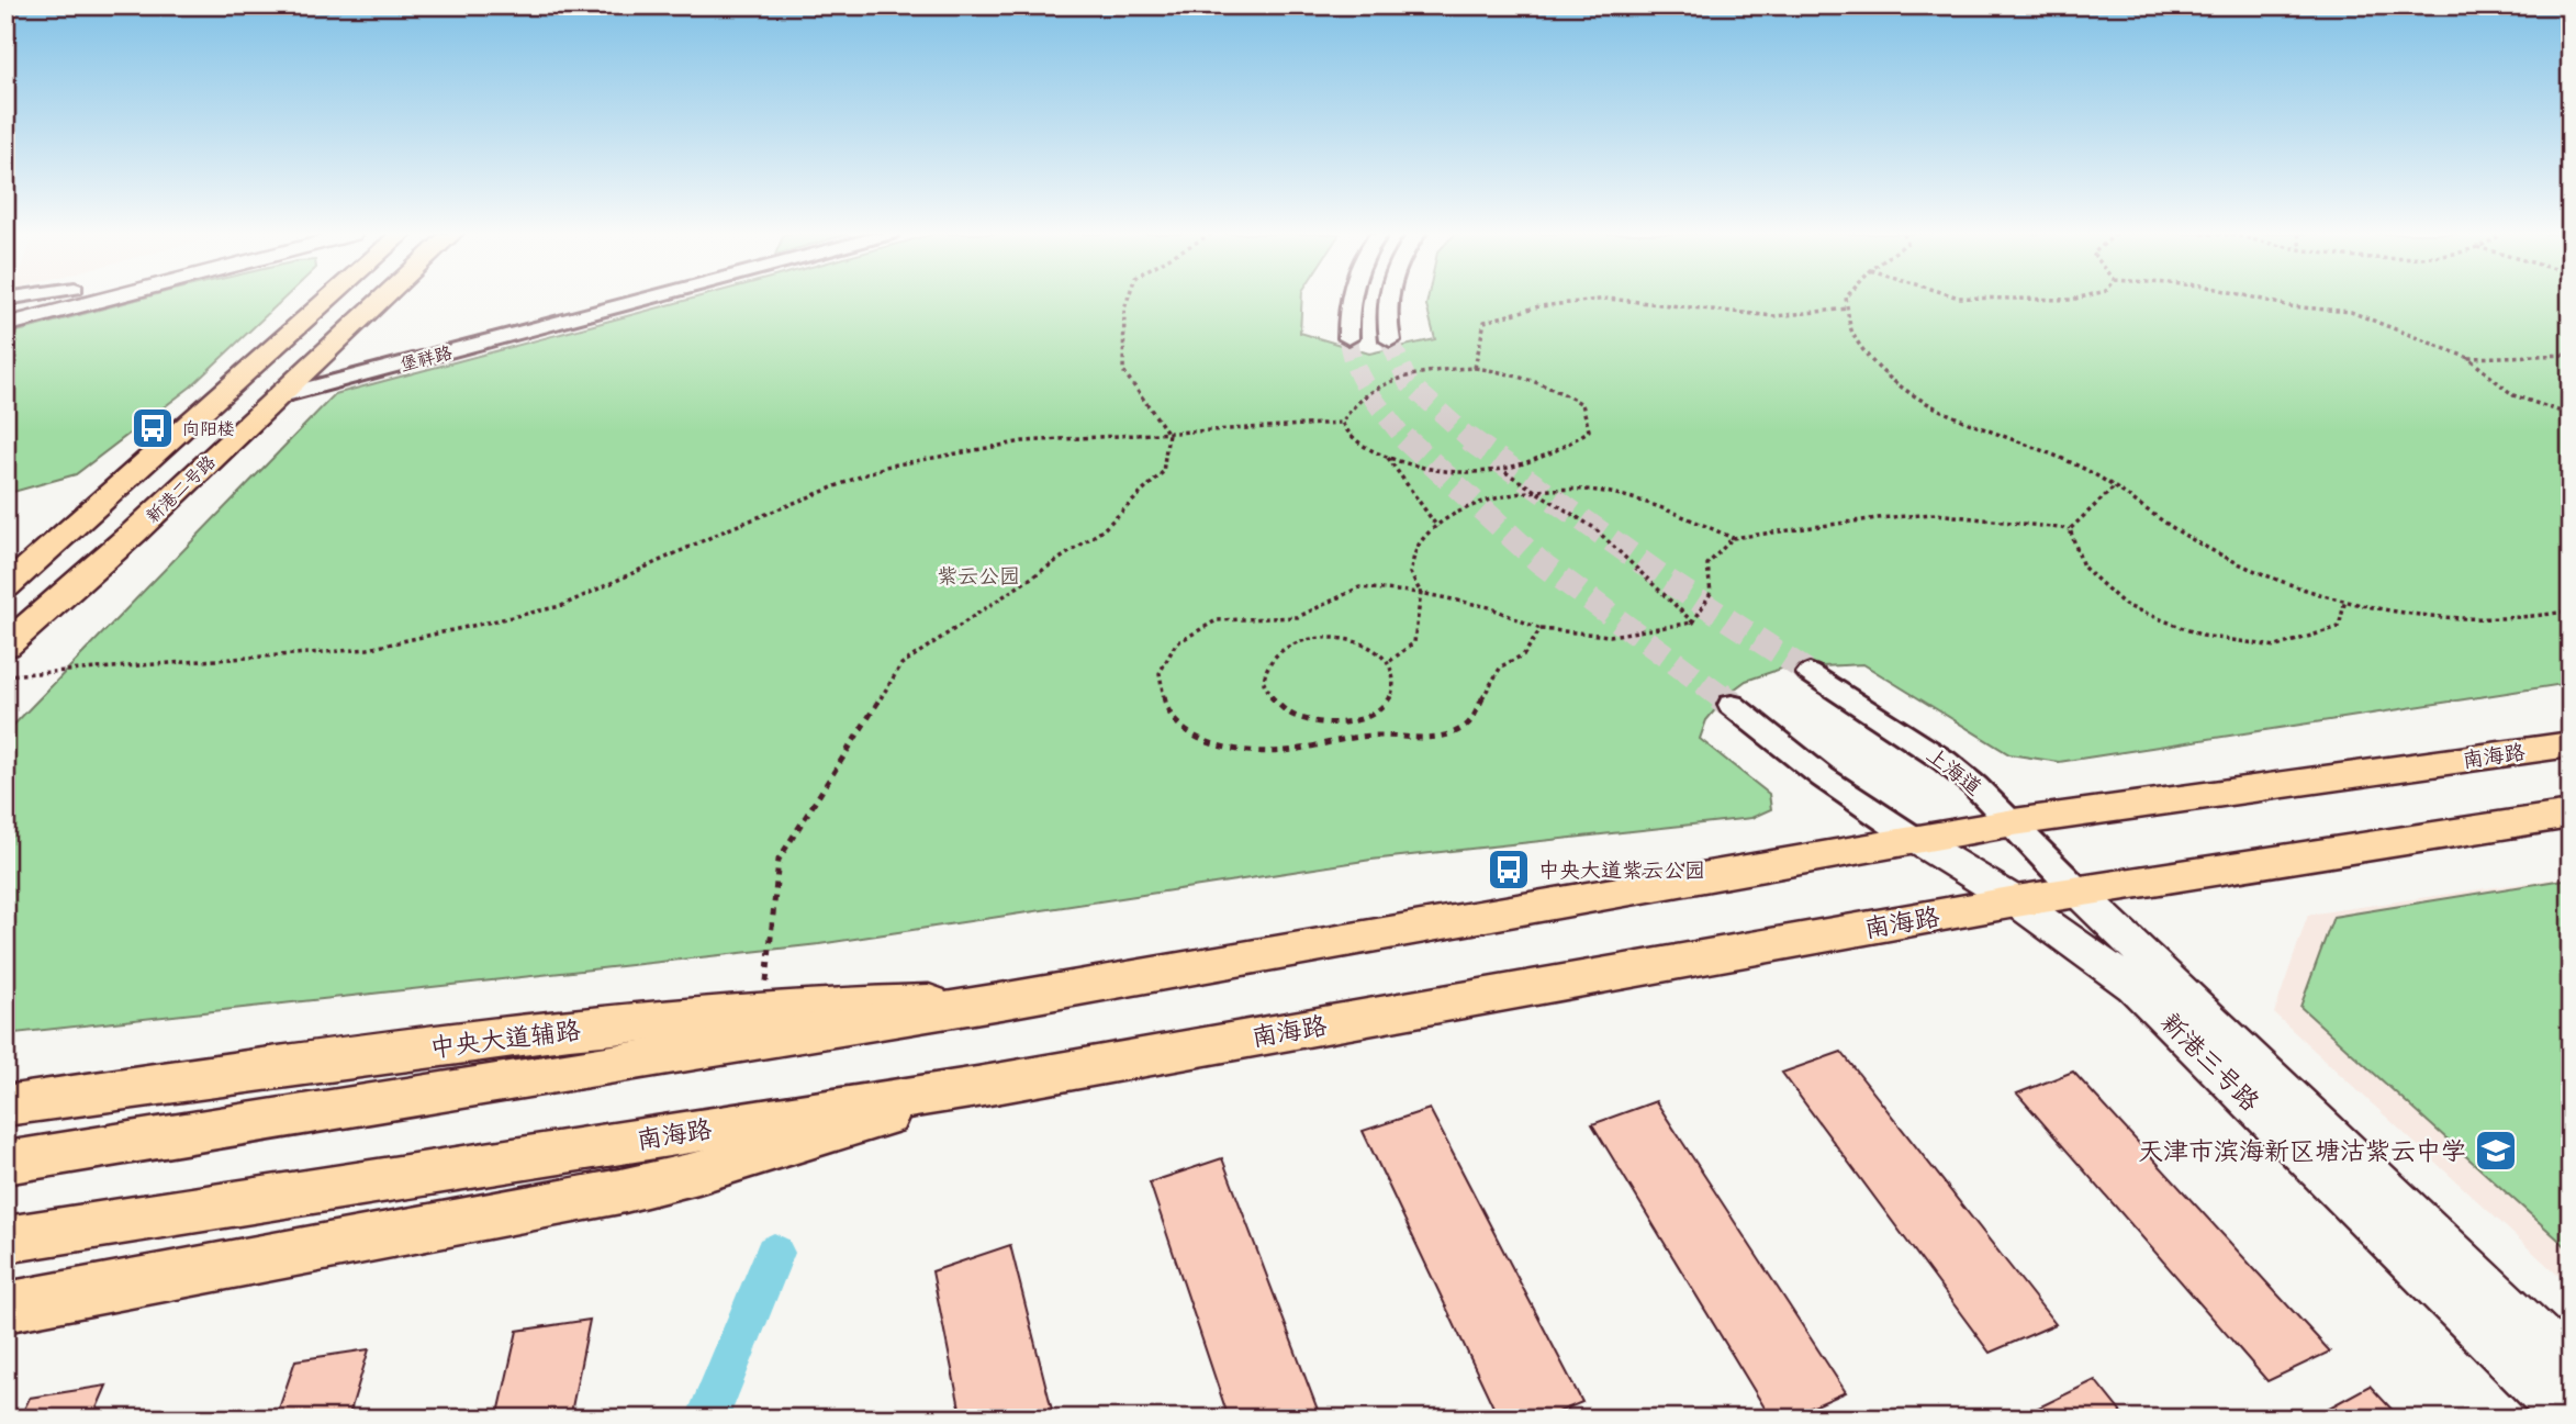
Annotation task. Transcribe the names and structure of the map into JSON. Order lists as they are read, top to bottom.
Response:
{
  "streets": {
    "main road": [
      "新港二号路",
      "南海路",
      "中央大道辅路",
      "新港三号路"
    ],
    "street": ["堡祥路", "上海道"]
  },
  "crossings": [
    ["堡祥路", "新港二号路"],
    ["南海路", "上海道"],
    ["南海路", "中央大道辅路"],
    ["南海路", "新港三号路"],
    ["上海道", "新港三号路"]
  ],
  "parks": ["紫云公园"],
  "places": {
    "bus stop": ["向阳楼", "中央大道紫云公园"],
    "school or university": ["天津市滨海新区塘沽紫云中学"]
  }
}
